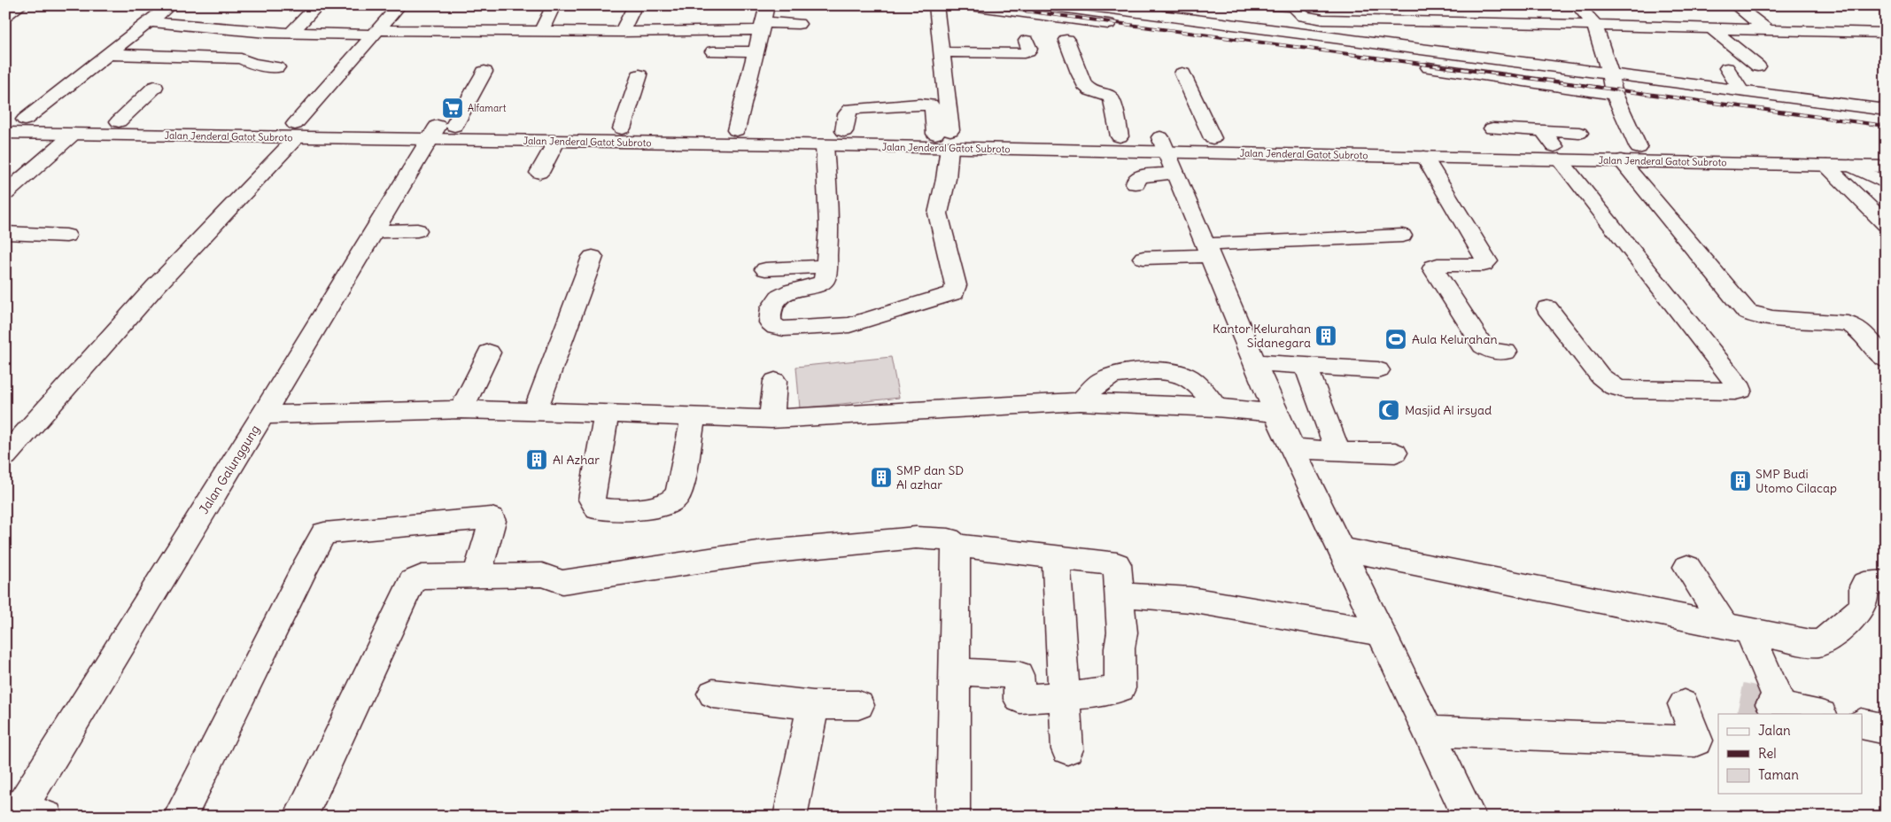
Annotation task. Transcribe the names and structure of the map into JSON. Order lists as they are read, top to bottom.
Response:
{
  "streets": {
    "street": ["Jalan Jenderal Gatot Subroto", "Jalan Galunggung"]
  },
  "crossings": [
    ["Jalan Jenderal Gatot Subroto", "Jalan Galunggung"]
  ],
  "places": {
    "supermarket": ["Alfamart"],
    "building": [
      "Kantor Kelurahan Sidanegara",
      "Al Azhar",
      "SMP dan SD Al azhar",
      "SMP Budi Utomo Cilacap"
    ],
    "sports": ["Aula Kelurahan"],
    "mosque": ["Masjid Al irsyad"]
  },
  "legend": ["Jalan", "Rel", "Taman"]
}
